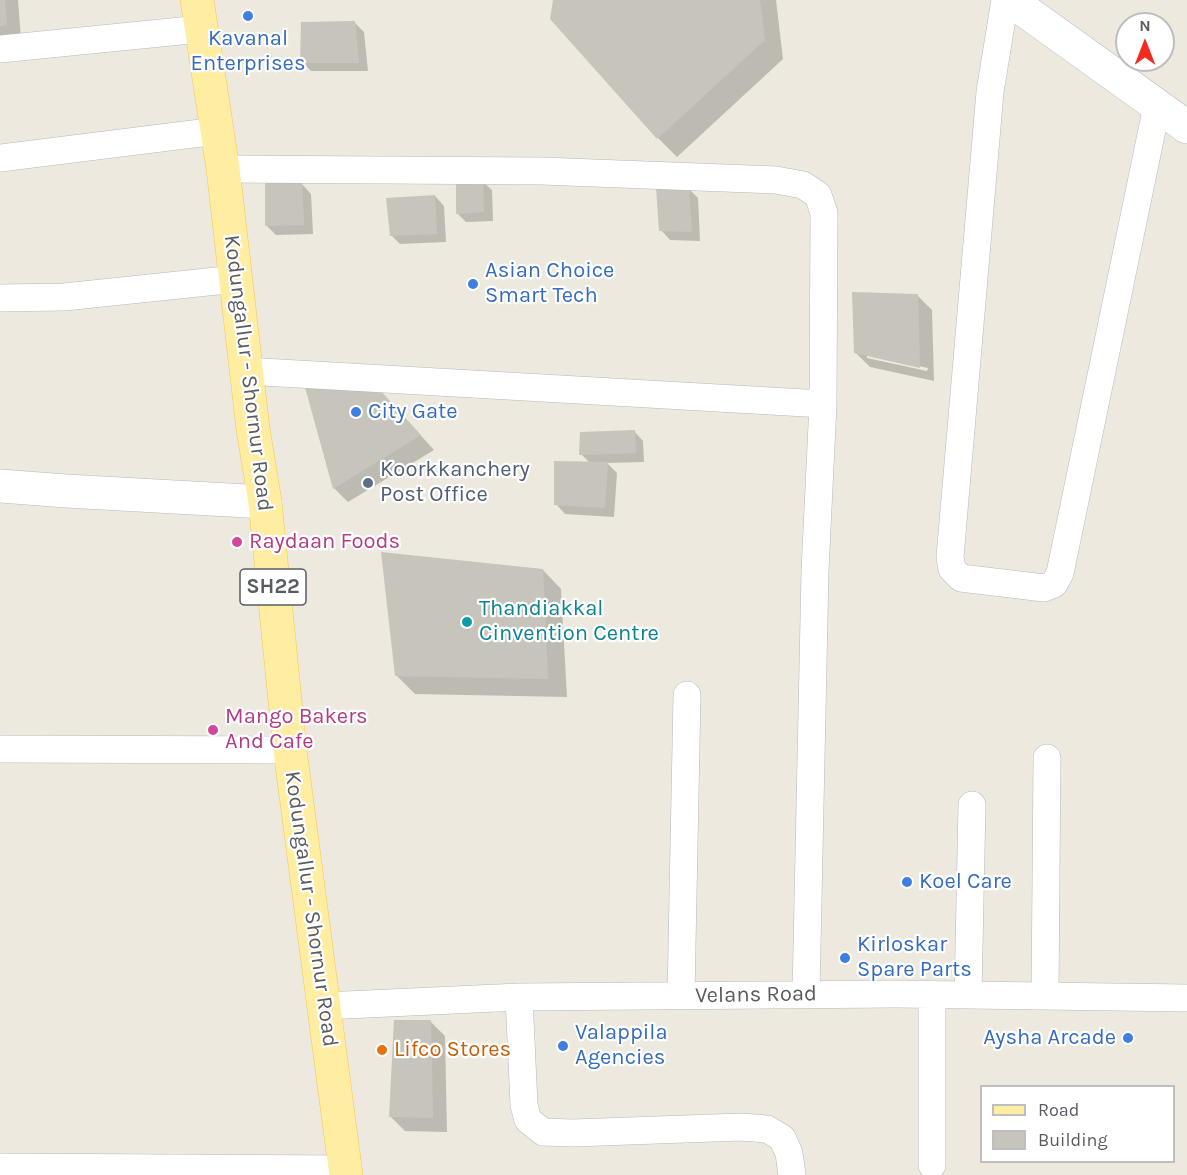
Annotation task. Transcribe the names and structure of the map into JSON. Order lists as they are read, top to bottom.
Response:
{
  "streets": {
    "main road": ["Kodungallur - Shornur Road", "SH22"],
    "street": ["Velans Road"]
  },
  "crossings": [
    ["Kodungallur - Shornur Road", "Velans Road"]
  ],
  "places": [
    "Kavanal Enterprises",
    "Asian Choice Smart Tech",
    "City Gate",
    "Koorkkanchery Post Office",
    "Raydaan Foods",
    "Thandiakkal Cinvention Centre",
    "Mango Bakers And Cafe",
    "Koel Care",
    "Kirloskar Spare Parts",
    "Aysha Arcade",
    "Valappila Agencies",
    "Lifco Stores"
  ],
  "legend": ["Road", "Building"],
  "north": "top"
}
